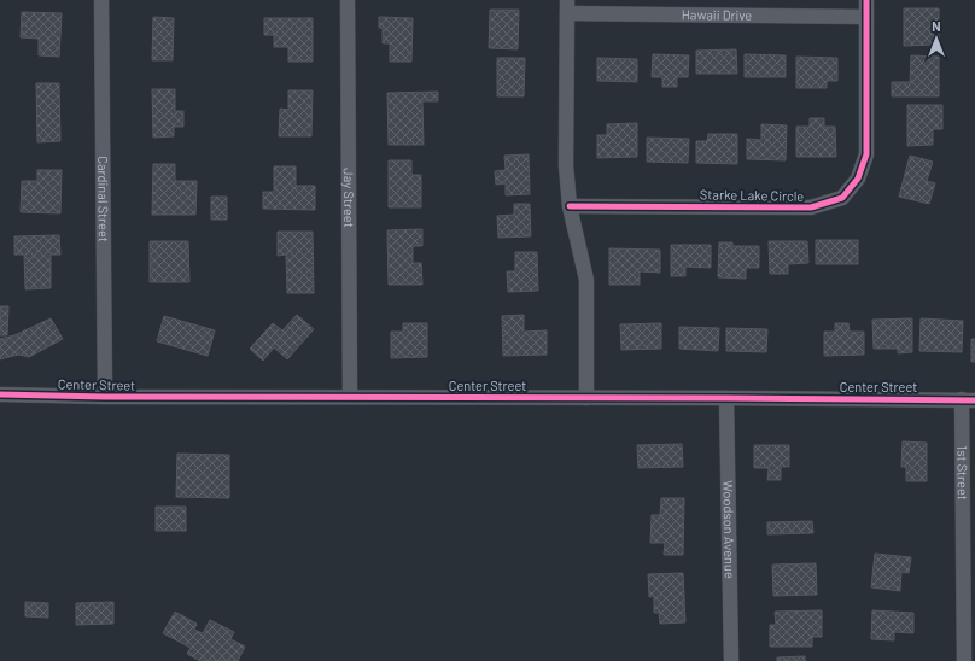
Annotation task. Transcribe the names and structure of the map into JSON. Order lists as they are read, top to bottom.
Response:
{
  "streets": {
    "street": [
      "Hawaii Drive",
      "Starke Lake Circle",
      "Jay Street",
      "Cardinal Street",
      "Center Street",
      "1st Street",
      "Woodson Avenue"
    ]
  },
  "crossings": [
    ["Hawaii Drive", "Starke Lake Circle"],
    ["Jay Street", "Center Street"],
    ["Cardinal Street", "Center Street"],
    ["Center Street", "1st Street"],
    ["Center Street", "Woodson Avenue"]
  ],
  "north": "top"
}
